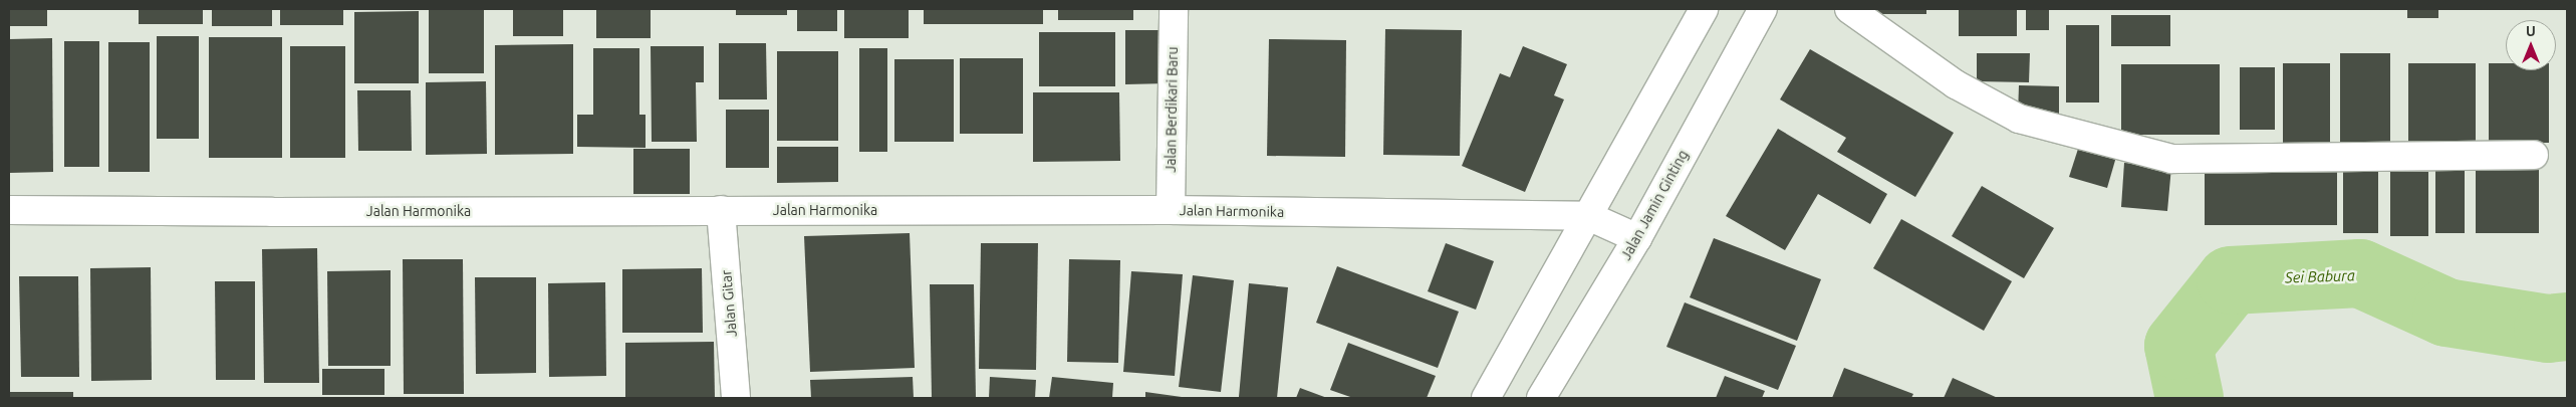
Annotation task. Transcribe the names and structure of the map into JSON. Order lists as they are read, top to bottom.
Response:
{
  "streets": {
    "street": [
      "Jalan Berdikari Baru",
      "Jalan Jamin Ginting",
      "Jalan Harmonika",
      "Jalan Gitar"
    ]
  },
  "crossings": [
    ["Jalan Berdikari Baru", "Jalan Harmonika"],
    ["Jalan Jamin Ginting", "Jalan Harmonika"],
    ["Jalan Harmonika", "Jalan Gitar"]
  ],
  "water": ["Sei Babura"],
  "north": "top"
}
